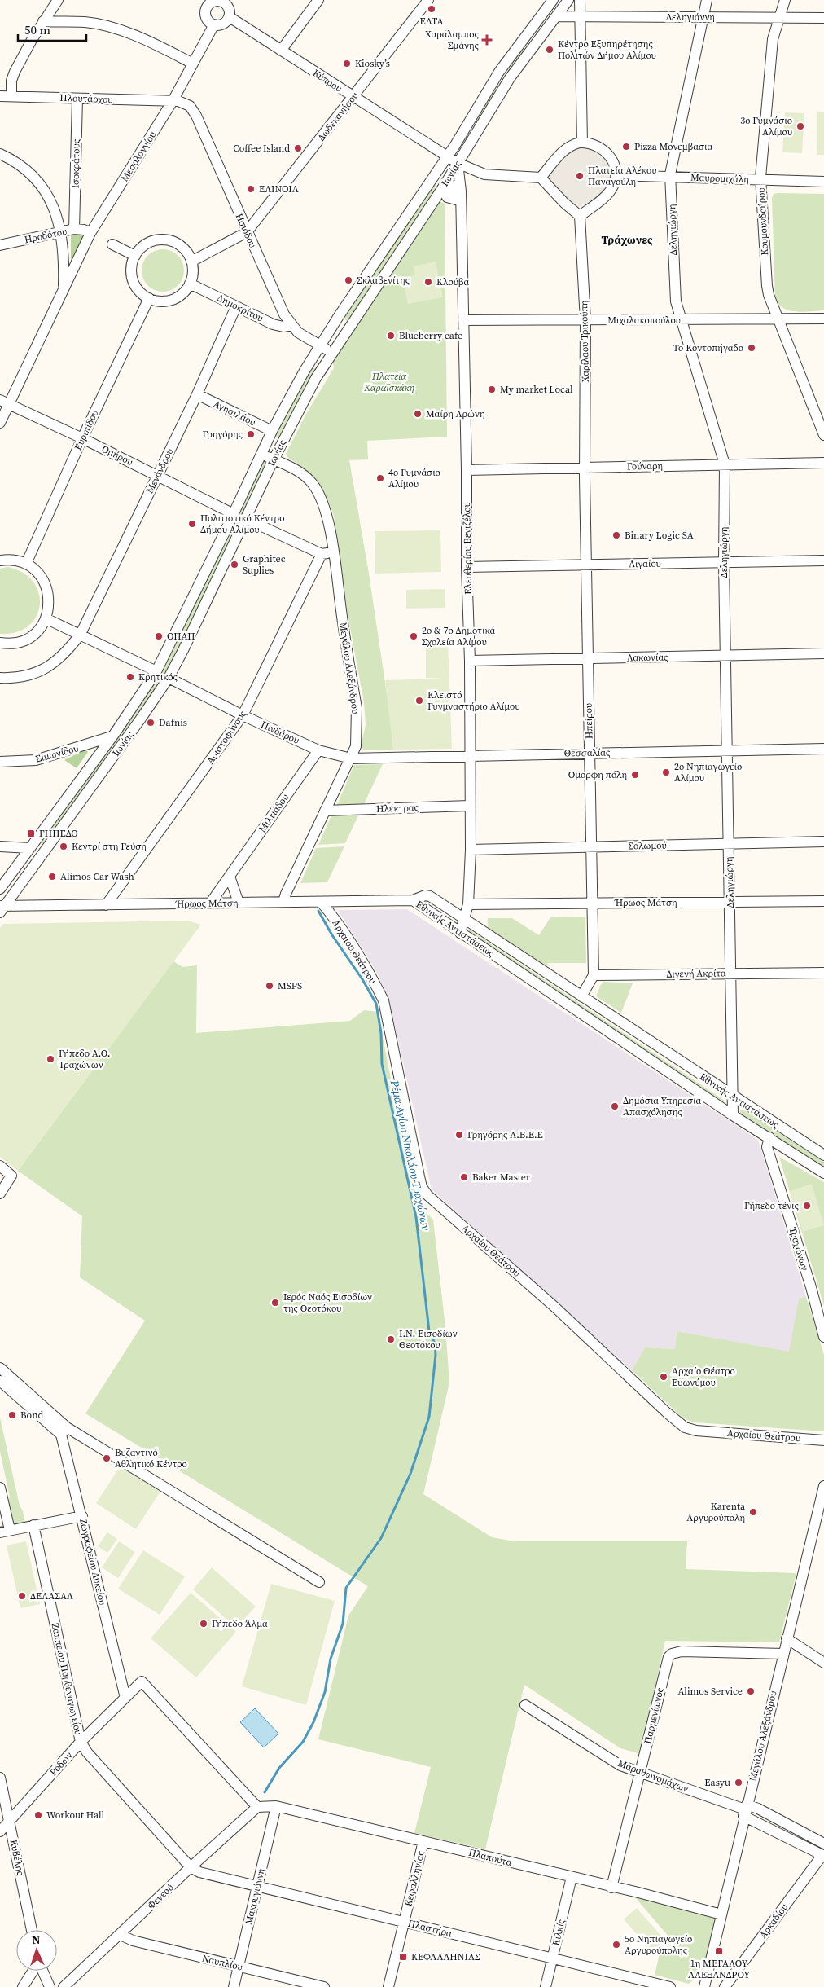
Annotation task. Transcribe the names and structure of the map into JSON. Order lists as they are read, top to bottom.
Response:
{
  "streets": {
    "street": [
      "Δεληγιάννη",
      "Κύπρου",
      "Πλουτάρχου",
      "Δωδεκανήσου",
      "Μεσολογγίου",
      "Ισοκράτους",
      "Ιωνίας",
      "Μαυρομιχάλη",
      "Κουμουνδούρου",
      "Δεληγιώργη",
      "Ησιόδου",
      "Ηροδότου",
      "Δημοκρίτου",
      "Μιχαλακοπούλου",
      "Χαρίλαου Τρικούπη",
      "Αγησιλάου",
      "Ευριπίδου",
      "Ομήρου",
      "Γούναρη",
      "Μενάνδρου",
      "Ελευθερίου Βενιζέλου",
      "Αιγαίου",
      "Λακωνίας",
      "Μεγάλου Αλεξάνδρου",
      "Ηπείρου",
      "Πινδάρου",
      "Αριστοφάνους",
      "Θεσσαλίας",
      "Σιμωνίδου",
      "Ηλέκτρας",
      "Μιλτιάδου",
      "Σολωμού",
      "Ήρωος Μάτση",
      "Εθνικής Αντιστάσεως",
      "Αρχαίου Θεάτρου",
      "Διγενή Ακρίτα",
      "Τραχώνων",
      "Ζωγραφείου Λυκείου",
      "Ζαππείου Παρθεναγωγείου",
      "Παρμενίωνος",
      "Ρόδων",
      "Μαραθωνομάχων",
      "Κυβέλης",
      "Πλαπούτα",
      "Κεφαλληνίας",
      "Φενεού",
      "Μακρυγιάννη",
      "Αρκαδίου",
      "Πλαστήρα",
      "Κιλκίς",
      "Ναυπλίου"
    ]
  },
  "crossings": [
    ["Δεληγιάννη", "Ιωνίας"],
    ["Δεληγιάννη", "Κουμουνδούρου"],
    ["Δεληγιάννη", "Δεληγιώργη"],
    ["Κύπρου", "Δωδεκανήσου"],
    ["Κύπρου", "Μεσολογγίου"],
    ["Κύπρου", "Ιωνίας"],
    ["Κύπρου", "Ελευθερίου Βενιζέλου"],
    ["Πλουτάρχου", "Μεσολογγίου"],
    ["Πλουτάρχου", "Ισοκράτους"],
    ["Πλουτάρχου", "Ησιόδου"],
    ["Δωδεκανήσου", "Ησιόδου"],
    ["Μεσολογγίου", "Ησιόδου"],
    ["Μεσολογγίου", "Ηροδότου"],
    ["Μεσολογγίου", "Ομήρου"],
    ["Ισοκράτους", "Ηροδότου"],
    ["Ιωνίας", "Ησιόδου"],
    ["Ιωνίας", "Αγησιλάου"],
    ["Ιωνίας", "Ομήρου"],
    ["Ιωνίας", "Ελευθερίου Βενιζέλου"],
    ["Ιωνίας", "Μεγάλου Αλεξάνδρου"],
    ["Ιωνίας", "Πινδάρου"],
    ["Ιωνίας", "Σιμωνίδου"],
    ["Ιωνίας", "Ήρωος Μάτση"],
    ["Μαυρομιχάλη", "Κουμουνδούρου"],
    ["Μαυρομιχάλη", "Δεληγιώργη"],
    ["Μαυρομιχάλη", "Χαρίλαου Τρικούπη"],
    ["Κουμουνδούρου", "Μιχαλακοπούλου"],
    ["Δεληγιώργη", "Μιχαλακοπούλου"],
    ["Δεληγιώργη", "Γούναρη"],
    ["Δεληγιώργη", "Αιγαίου"],
    ["Δεληγιώργη", "Λακωνίας"],
    ["Δεληγιώργη", "Θεσσαλίας"],
    ["Δεληγιώργη", "Σολωμού"],
    ["Δεληγιώργη", "Ήρωος Μάτση"],
    ["Δεληγιώργη", "Εθνικής Αντιστάσεως"],
    ["Δεληγιώργη", "Διγενή Ακρίτα"],
    ["Ησιόδου", "Δημοκρίτου"],
    ["Δημοκρίτου", "Ευριπίδου"],
    ["Δημοκρίτου", "Μενάνδρου"],
    ["Μιχαλακοπούλου", "Χαρίλαου Τρικούπη"],
    ["Μιχαλακοπούλου", "Ελευθερίου Βενιζέλου"],
    ["Χαρίλαου Τρικούπη", "Γούναρη"],
    ["Χαρίλαου Τρικούπη", "Ηπείρου"],
    ["Αγησιλάου", "Μενάνδρου"],
    ["Ευριπίδου", "Ομήρου"],
    ["Ομήρου", "Μενάνδρου"],
    ["Γούναρη", "Ελευθερίου Βενιζέλου"],
    ["Γούναρη", "Ηπείρου"],
    ["Ελευθερίου Βενιζέλου", "Αιγαίου"],
    ["Ελευθερίου Βενιζέλου", "Λακωνίας"],
    ["Ελευθερίου Βενιζέλου", "Θεσσαλίας"],
    ["Ελευθερίου Βενιζέλου", "Ηλέκτρας"],
    ["Ελευθερίου Βενιζέλου", "Σολωμού"],
    ["Ελευθερίου Βενιζέλου", "Ήρωος Μάτση"],
    ["Ελευθερίου Βενιζέλου", "Εθνικής Αντιστάσεως"],
    ["Αιγαίου", "Ηπείρου"],
    ["Λακωνίας", "Ηπείρου"],
    ["Μεγάλου Αλεξάνδρου", "Πινδάρου"],
    ["Μεγάλου Αλεξάνδρου", "Θεσσαλίας"],
    ["Μεγάλου Αλεξάνδρου", "Ηλέκτρας"],
    ["Μεγάλου Αλεξάνδρου", "Ήρωος Μάτση"],
    ["Μεγάλου Αλεξάνδρου", "Παρμενίωνος"],
    ["Μεγάλου Αλεξάνδρου", "Μαραθωνομάχων"],
    ["Μεγάλου Αλεξάνδρου", "Πλαπούτα"],
    ["Ηπείρου", "Θεσσαλίας"],
    ["Ηπείρου", "Σολωμού"],
    ["Ηπείρου", "Ήρωος Μάτση"],
    ["Ηπείρου", "Διγενή Ακρίτα"],
    ["Πινδάρου", "Αριστοφάνους"],
    ["Πινδάρου", "Θεσσαλίας"],
    ["Πινδάρου", "Μιλτιάδου"],
    ["Αριστοφάνους", "Ήρωος Μάτση"],
    ["Μιλτιάδου", "Ήρωος Μάτση"],
    ["Ήρωος Μάτση", "Εθνικής Αντιστάσεως"],
    ["Ήρωος Μάτση", "Αρχαίου Θεάτρου"],
    ["Εθνικής Αντιστάσεως", "Τραχώνων"],
    ["Ζωγραφείου Λυκείου", "Ρόδων"],
    ["Ζαππείου Παρθεναγωγείου", "Ρόδων"],
    ["Ζαππείου Παρθεναγωγείου", "Φενεού"],
    ["Ζαππείου Παρθεναγωγείου", "Πλαστήρα"],
    ["Παρμενίωνος", "Μαραθωνομάχων"],
    ["Παρμενίωνος", "Πλαπούτα"],
    ["Ρόδων", "Κυβέλης"],
    ["Ρόδων", "Πλαπούτα"],
    ["Ρόδων", "Φενεού"],
    ["Μαραθωνομάχων", "Αρκαδίου"],
    ["Πλαπούτα", "Κεφαλληνίας"],
    ["Πλαπούτα", "Φενεού"],
    ["Πλαπούτα", "Μακρυγιάννη"],
    ["Πλαπούτα", "Κιλκίς"],
    ["Κεφαλληνίας", "Πλαστήρα"],
    ["Φενεού", "Πλαστήρα"],
    ["Φενεού", "Ναυπλίου"],
    ["Μακρυγιάννη", "Πλαστήρα"],
    ["Μακρυγιάννη", "Ναυπλίου"],
    ["Πλαστήρα", "Κιλκίς"]
  ],
  "districts": ["Τράχωνες"],
  "water": ["Ρέμα Αγίου Νικολάου Τραχώνων"],
  "parks": ["Πλατεία Καραϊσκάκη"],
  "places": {
    "other": [
      "ΕΛΤΑ",
      "Κέντρο Εξυπηρέτησης Πολιτών Δήμου Αλίμου",
      "Kiosky’s",
      "3ο Γυμνάσιο Αλίμου",
      "Pizza Μονεμβασια",
      "Coffee Island",
      "Πλατεία Αλέκου Παναγούλη",
      "ΕΛΙΝΟΙΛ",
      "Σκλαβενίτης",
      "Κλούβα",
      "Blueberry cafe",
      "Το Κοντοπήγαδο",
      "My market Local",
      "Μαίρη Αρώνη",
      "Γρηγόρης",
      "4ο Γυμνάσιο Αλίμου",
      "Πολιτιστικό Κέντρο Δήμου Αλίμου",
      "Binary Logic SA",
      "Graphitec Suplies",
      "ΟΠΑΠ",
      "2ο & 7ο Δημοτικά Σχολεία Αλίμου",
      "Κρητικός",
      "Κλειστό Γυνμναστήριο Αλίμου",
      "Dafnis",
      "2ο Νηπιαγωγείο Αλίμου",
      "Όμορφη πόλη",
      "Κεντρί στη Γεύση",
      "Alimos Car Wash",
      "MSPS",
      "Γήπεδο Α.Ο. Τραχώνων",
      "Δημόσια Υπηρεσία Απασχόλησης",
      "Γρηγόρης Α.Β.Ε.Ε",
      "Baker Master",
      "Γήπεδο τένις",
      "Ιερός Ναός Εισοδίων της Θεοτόκου",
      "Ι.Ν. Εισοδίων Θεοτόκου",
      "Αρχαίο Θέατρο Ευωνύμου",
      "Bond",
      "Βυζαντινό Αθλητικό Κέντρο",
      "Karenta Αργυρούπολη",
      "ΔΕΛΑΣΑΛ",
      "Γήπεδο Άλμα",
      "Alimos Service",
      "Easyu",
      "Workout Hall",
      "5ο Νηπιαγωγείο Αργυρούπολης"
    ],
    "health": ["Χαράλαμπος Σμάνης"],
    "transit": ["ΓΗΠΕΔΟ", "1η ΜΕΓΑΛΟΥ ΑΛΕΞΑΝΔΡΟΥ", "ΚΕΦΑΛΛΗΝΙΑΣ"]
  },
  "scale_bar": "50 m",
  "north": "top"
}
